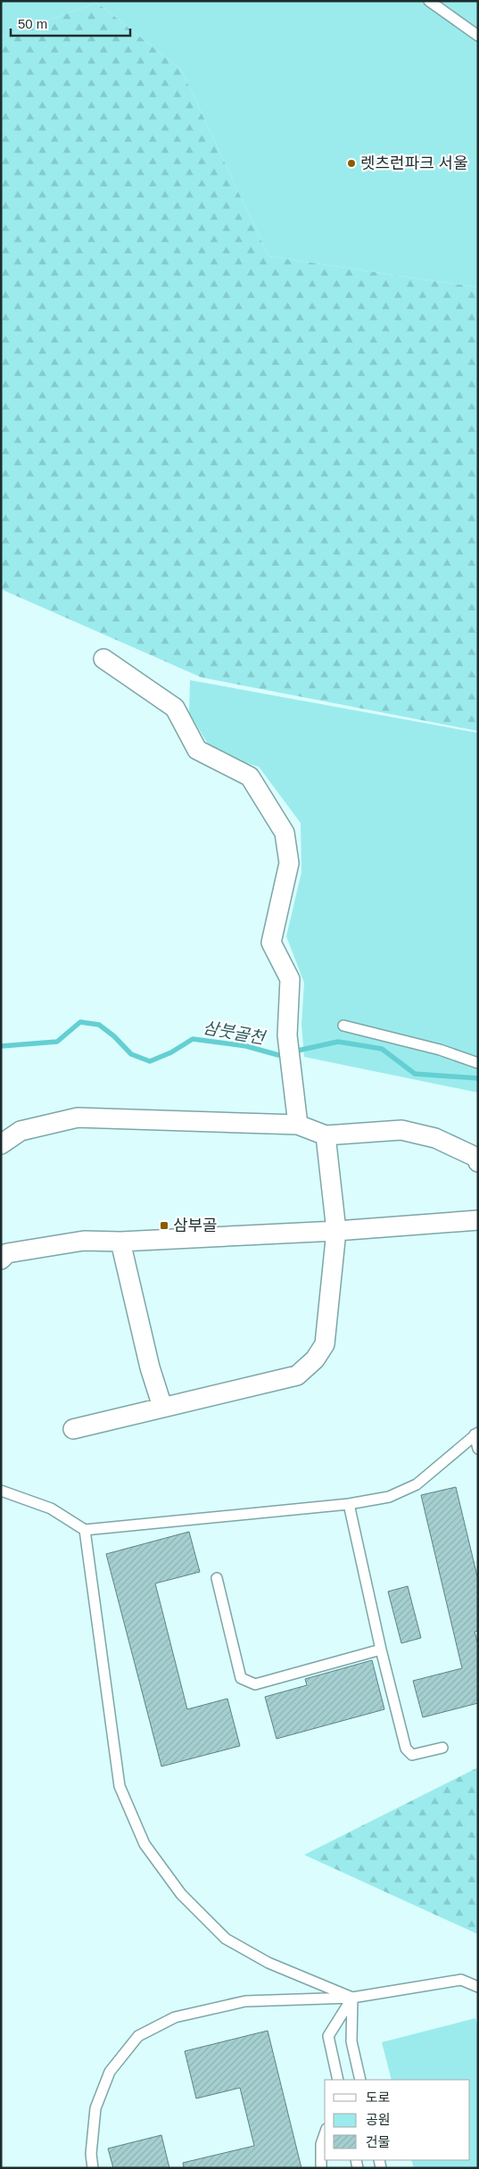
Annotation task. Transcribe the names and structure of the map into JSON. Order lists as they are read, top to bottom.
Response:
{
  "water": ["삼붓골천"],
  "places": {
    "other": ["렛츠런파크 서울"],
    "transit": ["삼부골"]
  },
  "legend": ["도로", "공원", "건물"],
  "scale_bar": "50 m"
}
